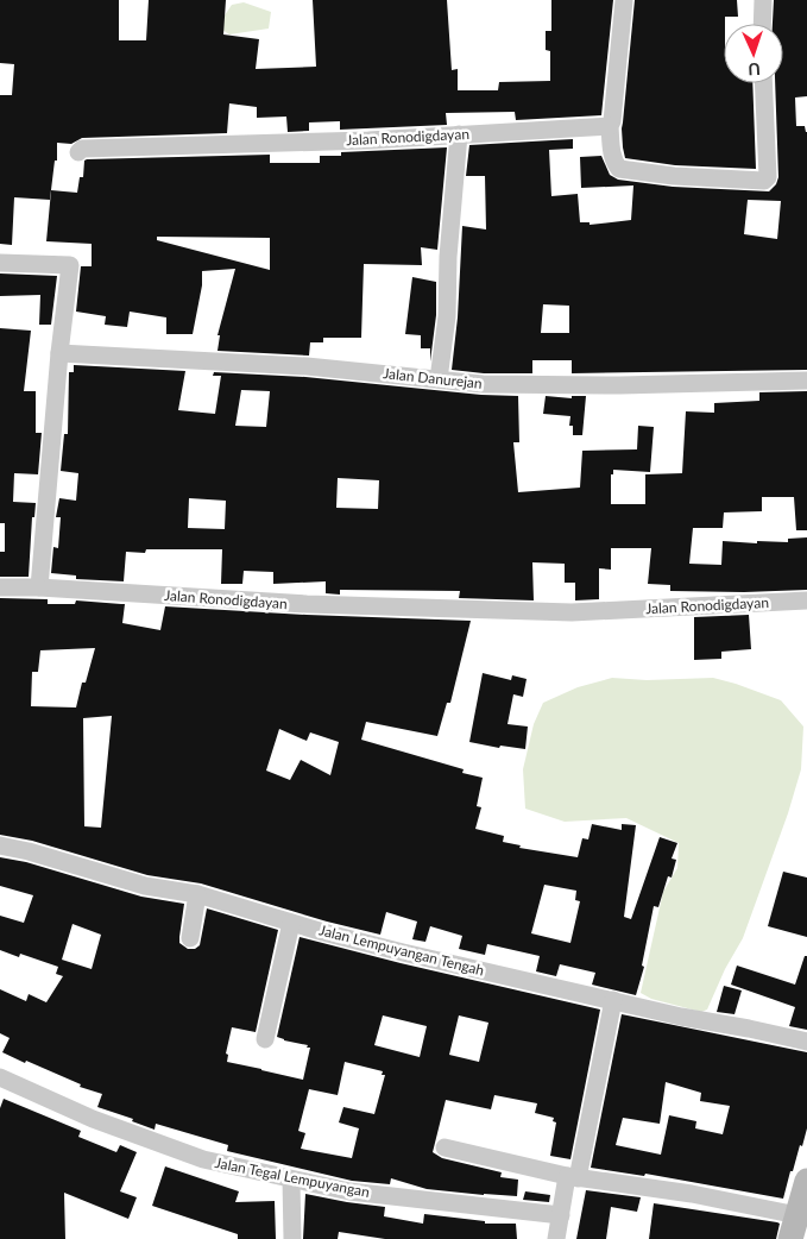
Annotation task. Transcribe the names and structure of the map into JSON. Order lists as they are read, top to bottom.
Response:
{
  "streets": {
    "street": [
      "Jalan Ronodigdayan",
      "Jalan Danurejan",
      "Jalan Lempuyangan Tengah",
      "Jalan Tegal Lempuyangan"
    ]
  },
  "north": "bottom"
}
